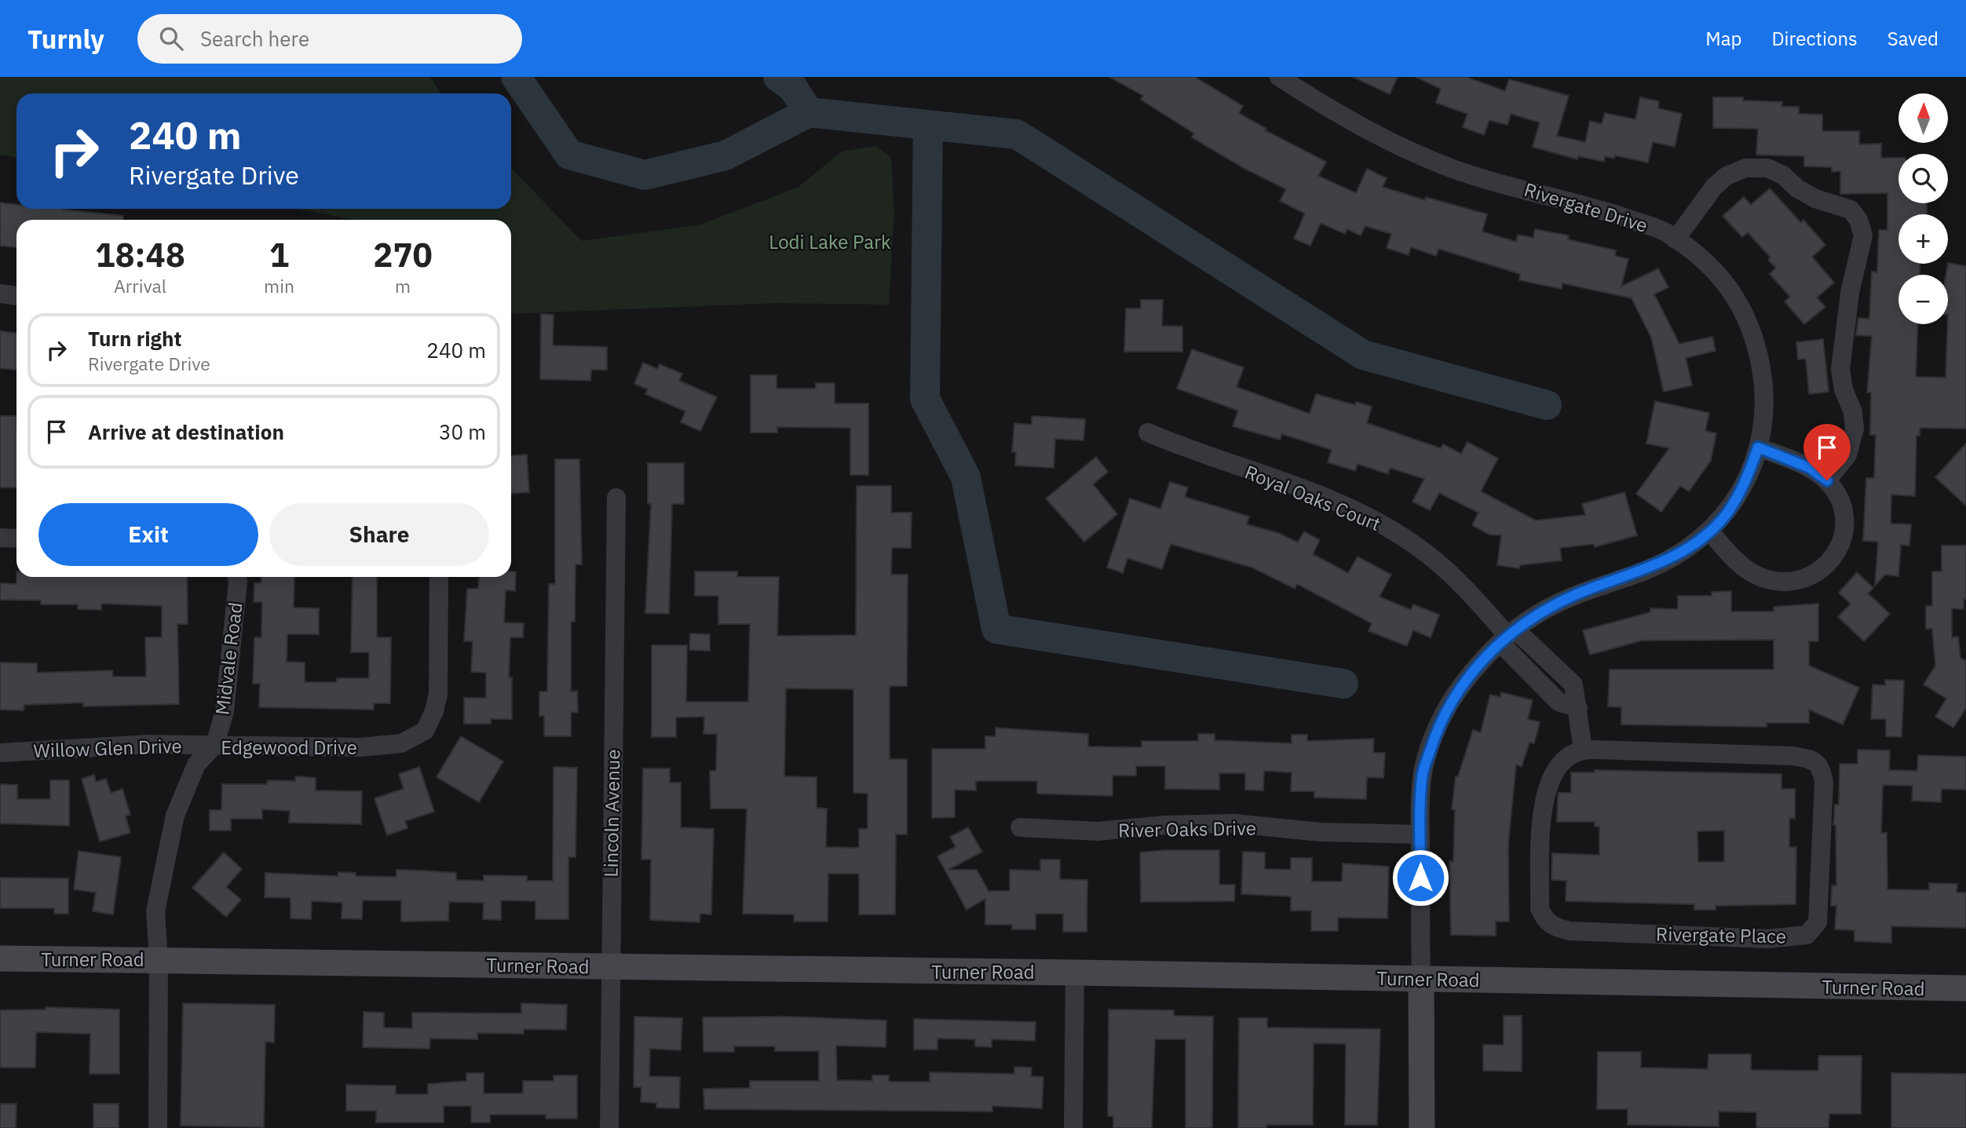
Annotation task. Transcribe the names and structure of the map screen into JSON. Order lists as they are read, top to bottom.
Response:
{
  "streets": {
    "main road": ["Turner Road"],
    "street": [
      "Rivergate Drive",
      "Royal Oaks Court",
      "Midvale Road",
      "Edgewood Drive",
      "Willow Glen Drive",
      "Lincoln Avenue",
      "River Oaks Drive",
      "Rivergate Place"
    ]
  },
  "crossings": [
    ["Rivergate Drive", "Royal Oaks Court"],
    ["Rivergate Drive", "River Oaks Drive"],
    ["Rivergate Drive", "Turner Road"],
    ["Midvale Road", "Edgewood Drive"],
    ["Midvale Road", "Willow Glen Drive"],
    ["Edgewood Drive", "Willow Glen Drive"],
    ["Edgewood Drive", "Turner Road"],
    ["Lincoln Avenue", "Turner Road"]
  ],
  "parks": ["Lodi Lake Park"],
  "north": "top",
  "page": {
    "header": "Turnly",
    "search": "Search here",
    "nav": ["Map", "Directions", "Saved"],
    "map_buttons": ["+", "−"],
    "turn": ["240 m", "Rivergate Drive"],
    "eta": [
      "18:48",
      "Arrival",
      "1",
      "min",
      "270",
      "m"
    ],
    "list": [
      {
        "name": "Turn right",
        "note": "Rivergate Drive",
        "value": "240 m"
      },
      {
        "name": "Arrive at destination",
        "value": "30 m"
      }
    ],
    "buttons": ["Exit", "Share"]
  }
}
